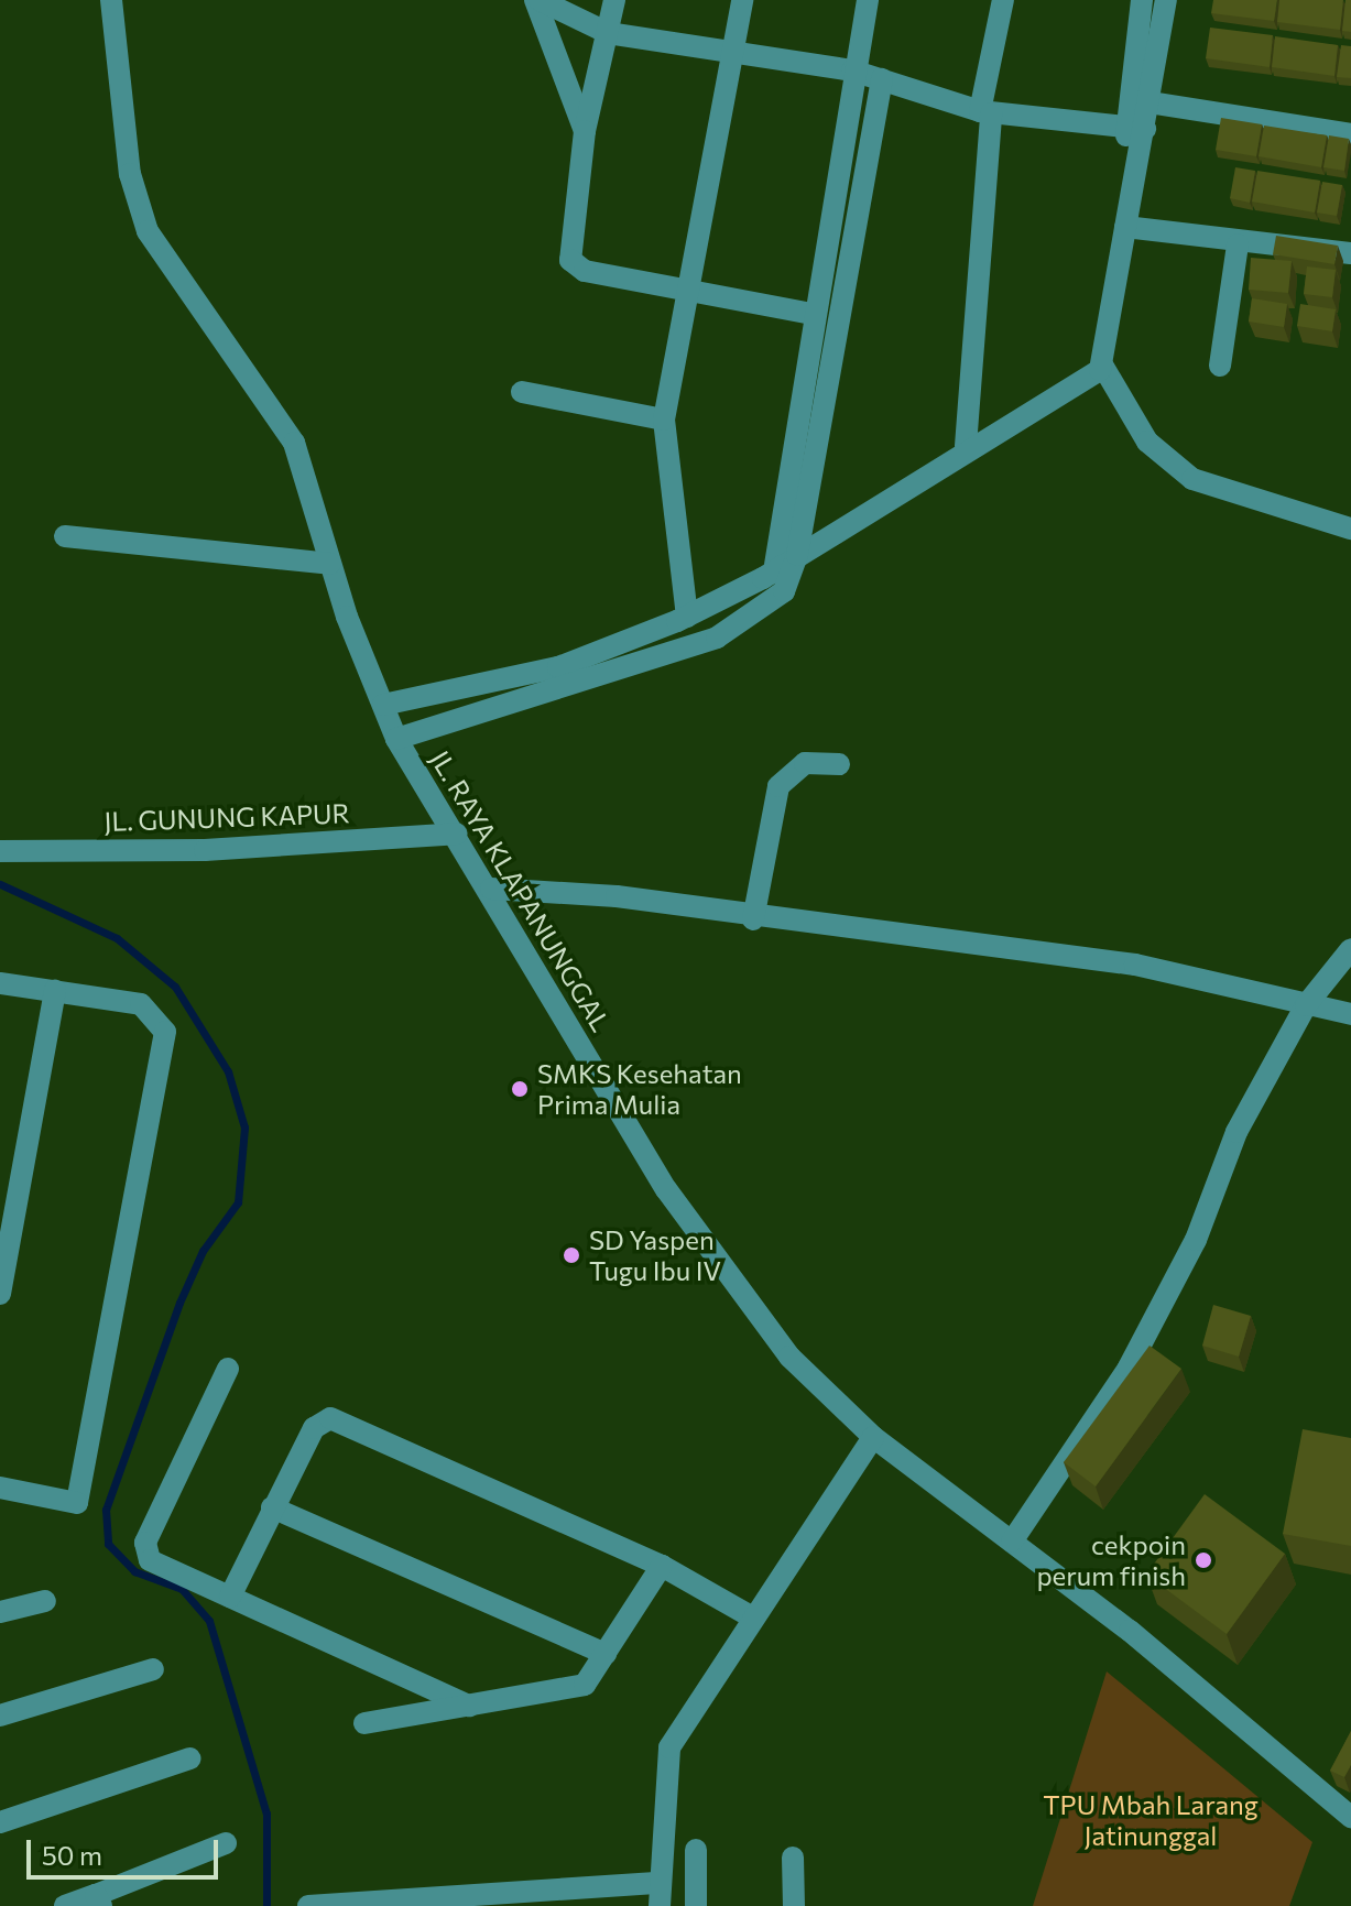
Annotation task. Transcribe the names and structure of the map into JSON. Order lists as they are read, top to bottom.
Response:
{
  "streets": {
    "street": ["JL. GUNUNG KAPUR", "JL. RAYA KLAPANUNGGAL"]
  },
  "crossings": [
    ["JL. GUNUNG KAPUR", "JL. RAYA KLAPANUNGGAL"]
  ],
  "parks": ["TPU Mbah Larang Jatinunggal"],
  "places": ["SMKS Kesehatan Prima Mulia", "SD Yaspen Tugu Ibu IV", "cekpoin perum finish"],
  "scale_bar": "50 m"
}
